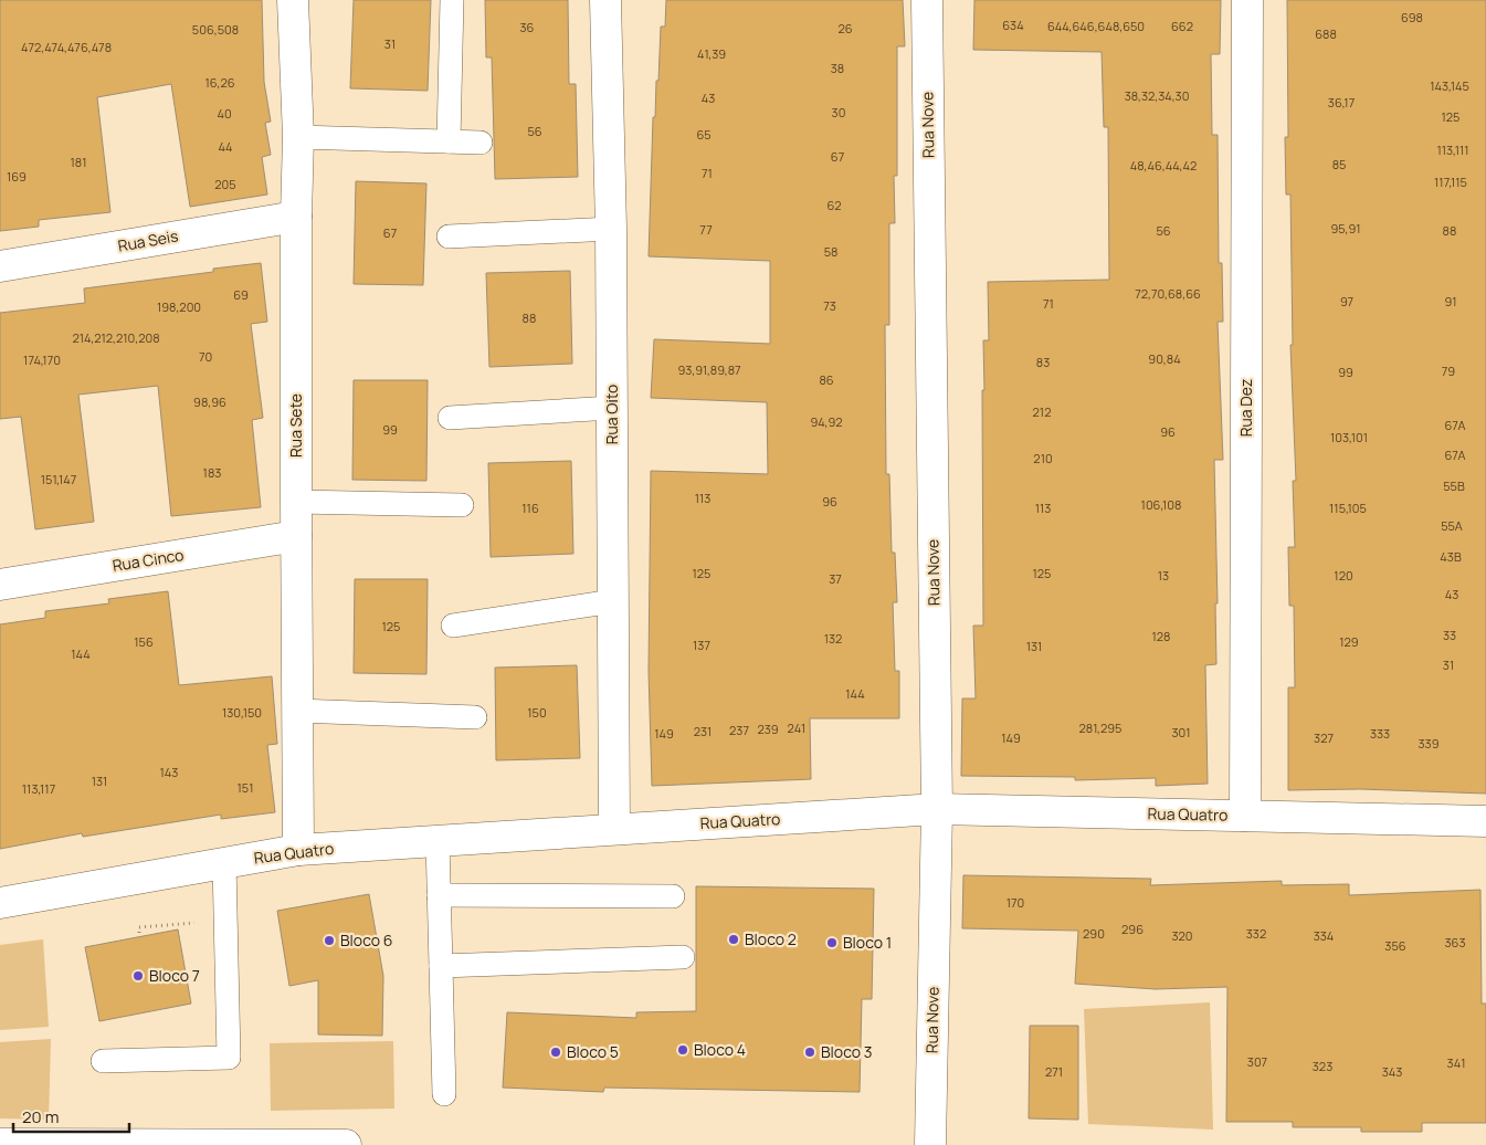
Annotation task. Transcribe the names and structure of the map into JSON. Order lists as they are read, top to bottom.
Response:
{
  "streets": {
    "street": [
      "Rua Nove",
      "Rua Seis",
      "Rua Dez",
      "Rua Oito",
      "Rua Sete",
      "Rua Cinco",
      "Rua Quatro"
    ]
  },
  "crossings": [
    ["Rua Nove", "Rua Quatro"],
    ["Rua Seis", "Rua Sete"],
    ["Rua Dez", "Rua Quatro"],
    ["Rua Oito", "Rua Quatro"],
    ["Rua Sete", "Rua Cinco"],
    ["Rua Sete", "Rua Quatro"]
  ],
  "places": [
    "Bloco 2",
    "Bloco 6",
    "Bloco 1",
    "Bloco 7",
    "Bloco 4",
    "Bloco 5",
    "Bloco 3"
  ],
  "house_numbers": [
    "698",
    "634",
    "644,646,648,650",
    "662",
    "36",
    "26",
    "506,508",
    "688",
    "31",
    "472,474,476,478",
    "41,39",
    "38",
    "16,26",
    "143,145",
    "38,32,34,30",
    "43",
    "36,17",
    "30",
    "40",
    "125",
    "56",
    "65",
    "44",
    "113,111",
    "67",
    "181",
    "85",
    "48,46,44,42",
    "71",
    "169",
    "117,115",
    "205",
    "62",
    "95,91",
    "77",
    "56",
    "88",
    "67",
    "58",
    "72,70,68,66",
    "69",
    "97",
    "91",
    "71",
    "73",
    "198,200",
    "88",
    "214,212,210,208",
    "70",
    "90,84",
    "174,170",
    "83",
    "93,91,89,87",
    "79",
    "99",
    "86",
    "98,96",
    "212",
    "94,92",
    "67A",
    "99",
    "96",
    "103,101",
    "67A",
    "210",
    "183",
    "151,147",
    "55B",
    "113",
    "96",
    "106,108",
    "116",
    "113",
    "115,105",
    "55A",
    "43B",
    "125",
    "125",
    "13",
    "120",
    "37",
    "43",
    "125",
    "33",
    "128",
    "132",
    "156",
    "129",
    "137",
    "131",
    "144",
    "31",
    "144",
    "130,150",
    "150",
    "241",
    "281,295",
    "239",
    "237",
    "231",
    "301",
    "149",
    "333",
    "149",
    "327",
    "339",
    "143",
    "131",
    "151",
    "113,117",
    "170",
    "296",
    "290",
    "332",
    "320",
    "334",
    "363",
    "356",
    "307",
    "341",
    "323",
    "271",
    "343"
  ],
  "scale_bar": "20 m"
}
